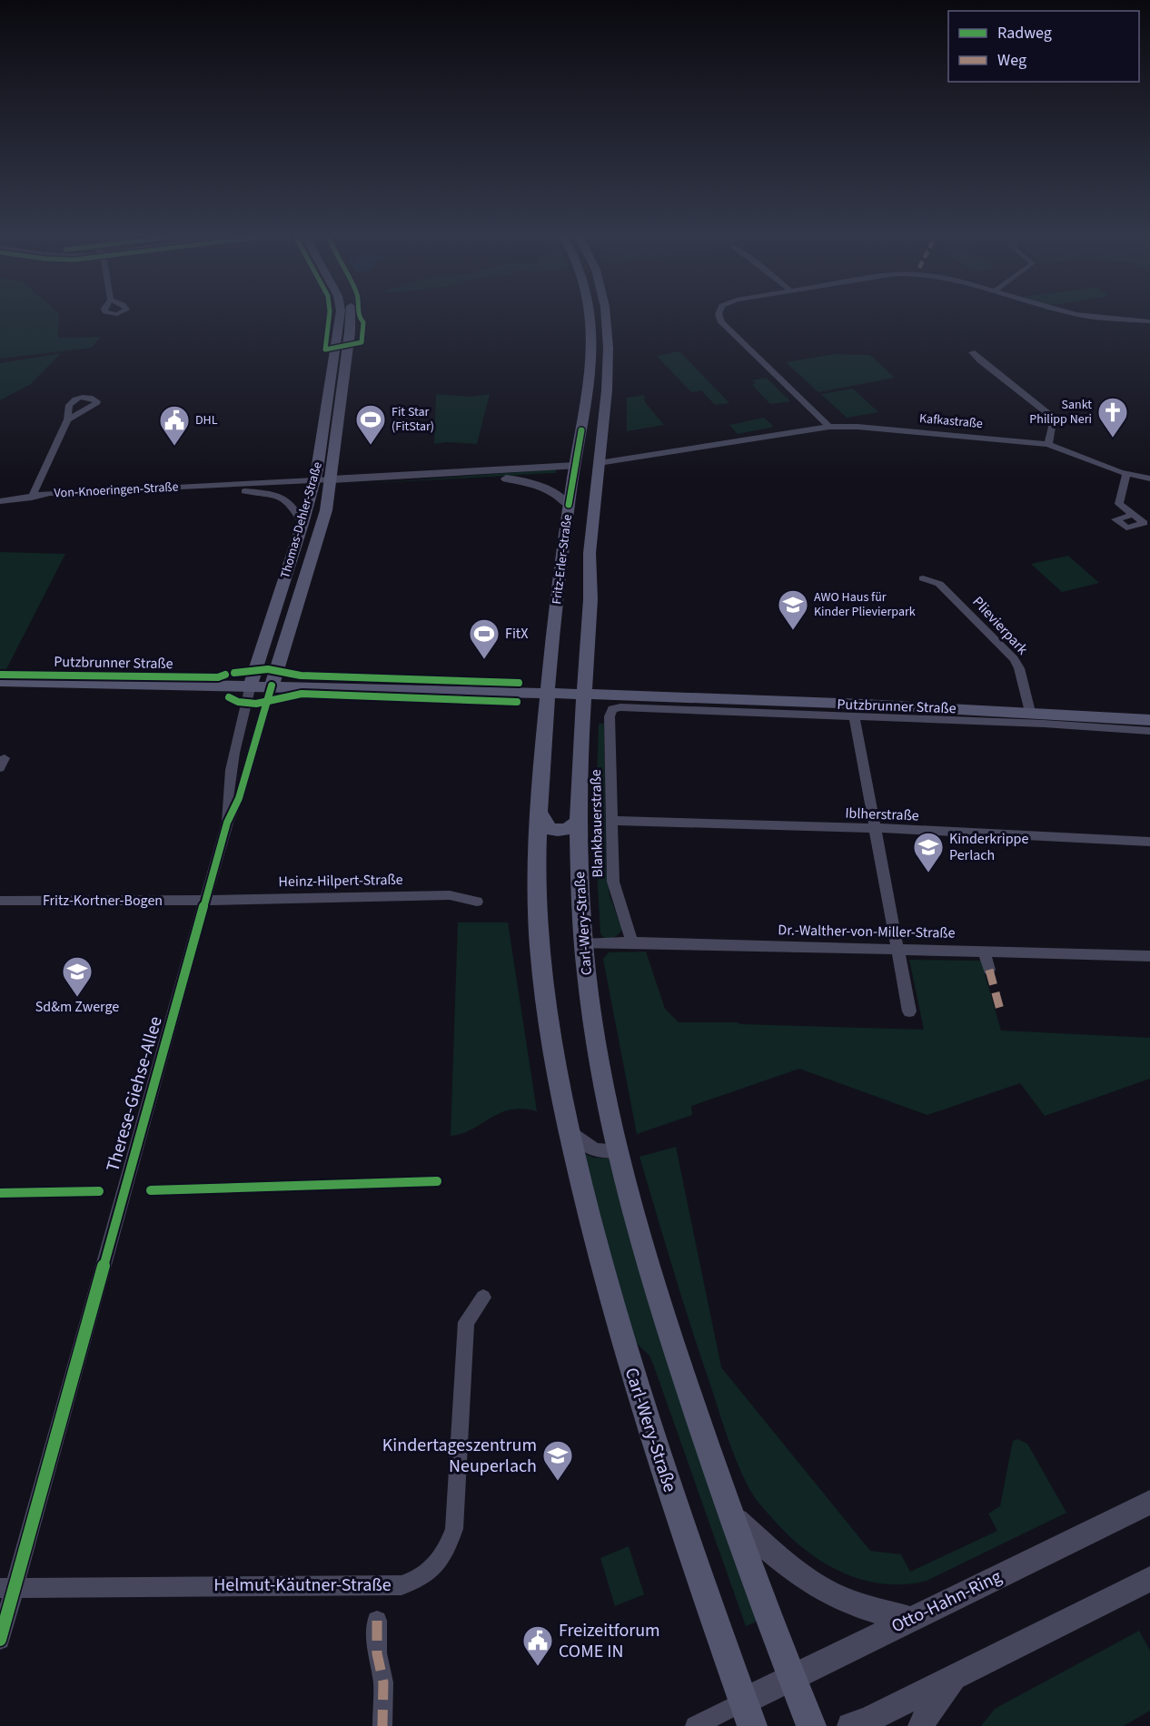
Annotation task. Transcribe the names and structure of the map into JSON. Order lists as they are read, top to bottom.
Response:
{
  "streets": {
    "main road": [
      "Von-Knoeringen-Straße",
      "Thomas-Dehler-Straße",
      "Fritz-Erler-Straße",
      "Putzbrunner Straße",
      "Carl-Wery-Straße"
    ],
    "street": [
      "Kafkastraße",
      "Plievierpark",
      "Iblherstraße",
      "Blankbauerstraße",
      "Heinz-Hilpert-Straße",
      "Fritz-Kortner-Bogen",
      "Dr.-Walther-von-Miller-Straße",
      "Therese-Giehse-Allee",
      "Helmut-Käutner-Straße",
      "Otto-Hahn-Ring"
    ]
  },
  "crossings": [
    ["Kafkastraße", "Von-Knoeringen-Straße"],
    ["Kafkastraße", "Fritz-Erler-Straße"],
    ["Von-Knoeringen-Straße", "Thomas-Dehler-Straße"],
    ["Von-Knoeringen-Straße", "Fritz-Erler-Straße"],
    ["Thomas-Dehler-Straße", "Putzbrunner Straße"],
    ["Thomas-Dehler-Straße", "Therese-Giehse-Allee"],
    ["Fritz-Erler-Straße", "Putzbrunner Straße"],
    ["Fritz-Erler-Straße", "Carl-Wery-Straße"],
    ["Plievierpark", "Putzbrunner Straße"],
    ["Putzbrunner Straße", "Blankbauerstraße"],
    ["Putzbrunner Straße", "Carl-Wery-Straße"],
    ["Putzbrunner Straße", "Therese-Giehse-Allee"],
    ["Iblherstraße", "Blankbauerstraße"],
    ["Blankbauerstraße", "Dr.-Walther-von-Miller-Straße"],
    ["Heinz-Hilpert-Straße", "Fritz-Kortner-Bogen"],
    ["Heinz-Hilpert-Straße", "Therese-Giehse-Allee"],
    ["Fritz-Kortner-Bogen", "Therese-Giehse-Allee"],
    ["Carl-Wery-Straße", "Dr.-Walther-von-Miller-Straße"],
    ["Carl-Wery-Straße", "Otto-Hahn-Ring"],
    ["Therese-Giehse-Allee", "Helmut-Käutner-Straße"]
  ],
  "places": {
    "church": ["Sankt Philipp Neri"],
    "sports": ["Fit Star (FitStar)", "FitX"],
    "public building": ["DHL", "Freizeitforum COME IN"],
    "school or university": [
      "AWO Haus für Kinder Plievierpark",
      "Kinderkrippe Perlach",
      "Sd&m Zwerge",
      "Kindertageszentrum Neuperlach"
    ]
  },
  "legend": ["Radweg", "Weg"]
}
